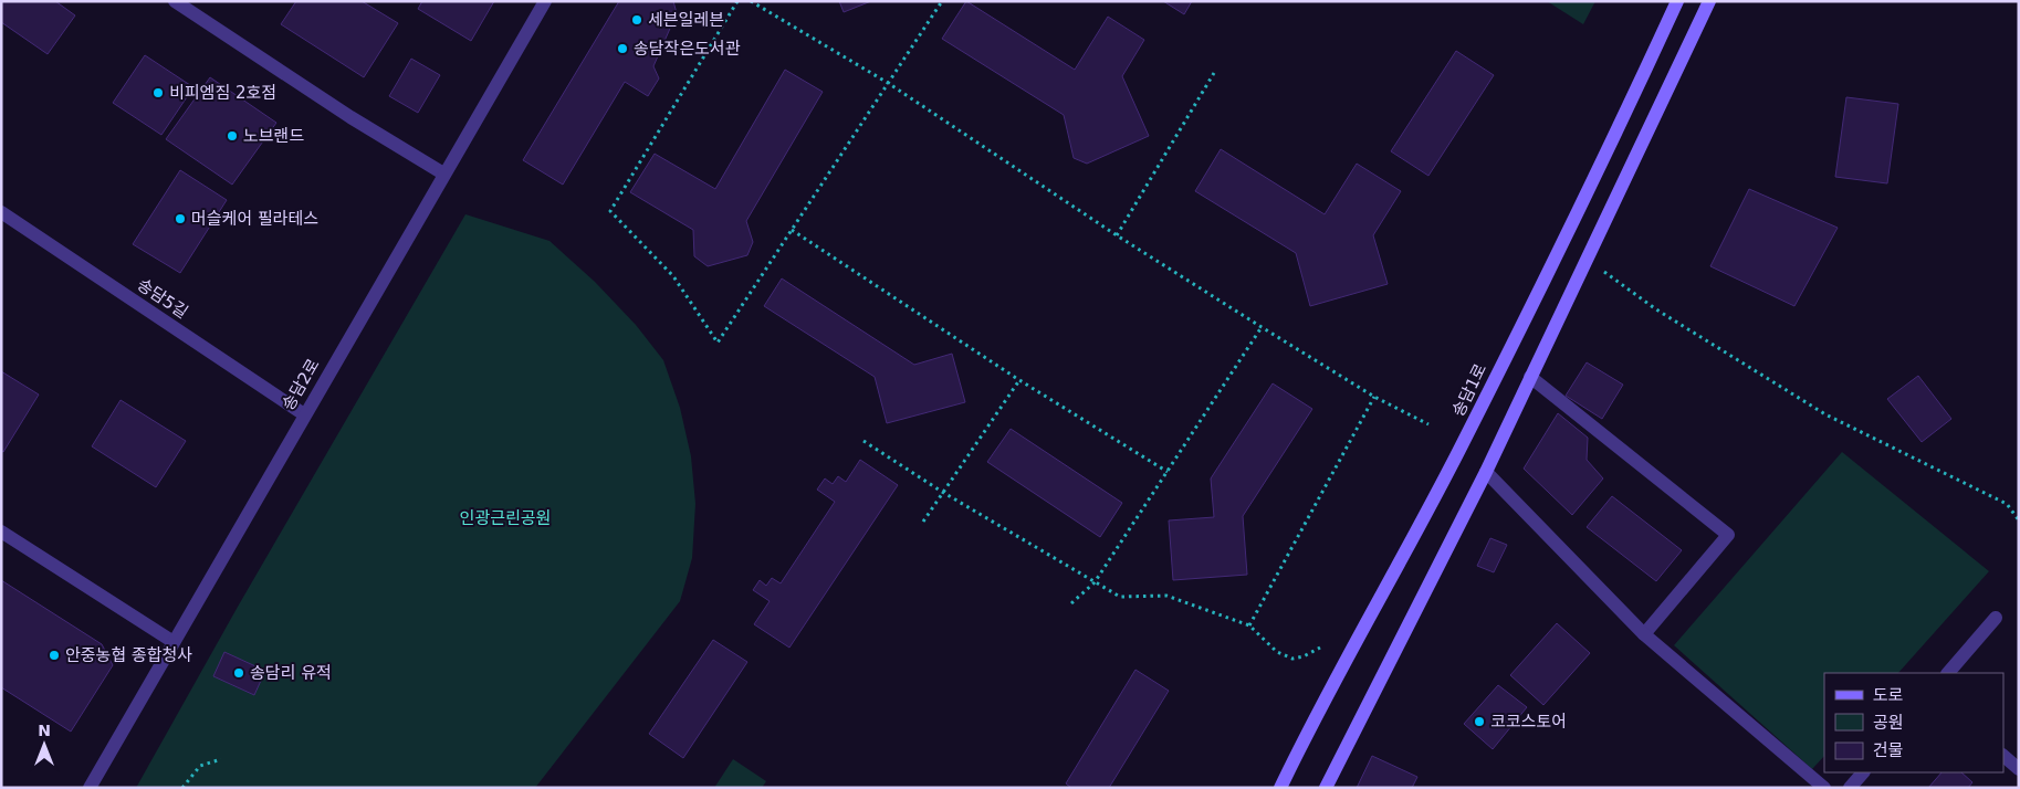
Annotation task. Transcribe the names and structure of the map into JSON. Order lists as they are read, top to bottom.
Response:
{
  "streets": {
    "main road": ["송담1로"],
    "street": ["송담5길", "송담2로"]
  },
  "crossings": [
    ["송담5길", "송담2로"]
  ],
  "parks": ["인광근린공원"],
  "places": [
    "세븐일레븐",
    "송담작은도서관",
    "비피엠짐 2호점",
    "노브랜드",
    "머슬케어 필라테스",
    "안중농협 종합청사",
    "송담리 유적",
    "코코스토어"
  ],
  "legend": ["도로", "공원", "건물"],
  "north": "top"
}
